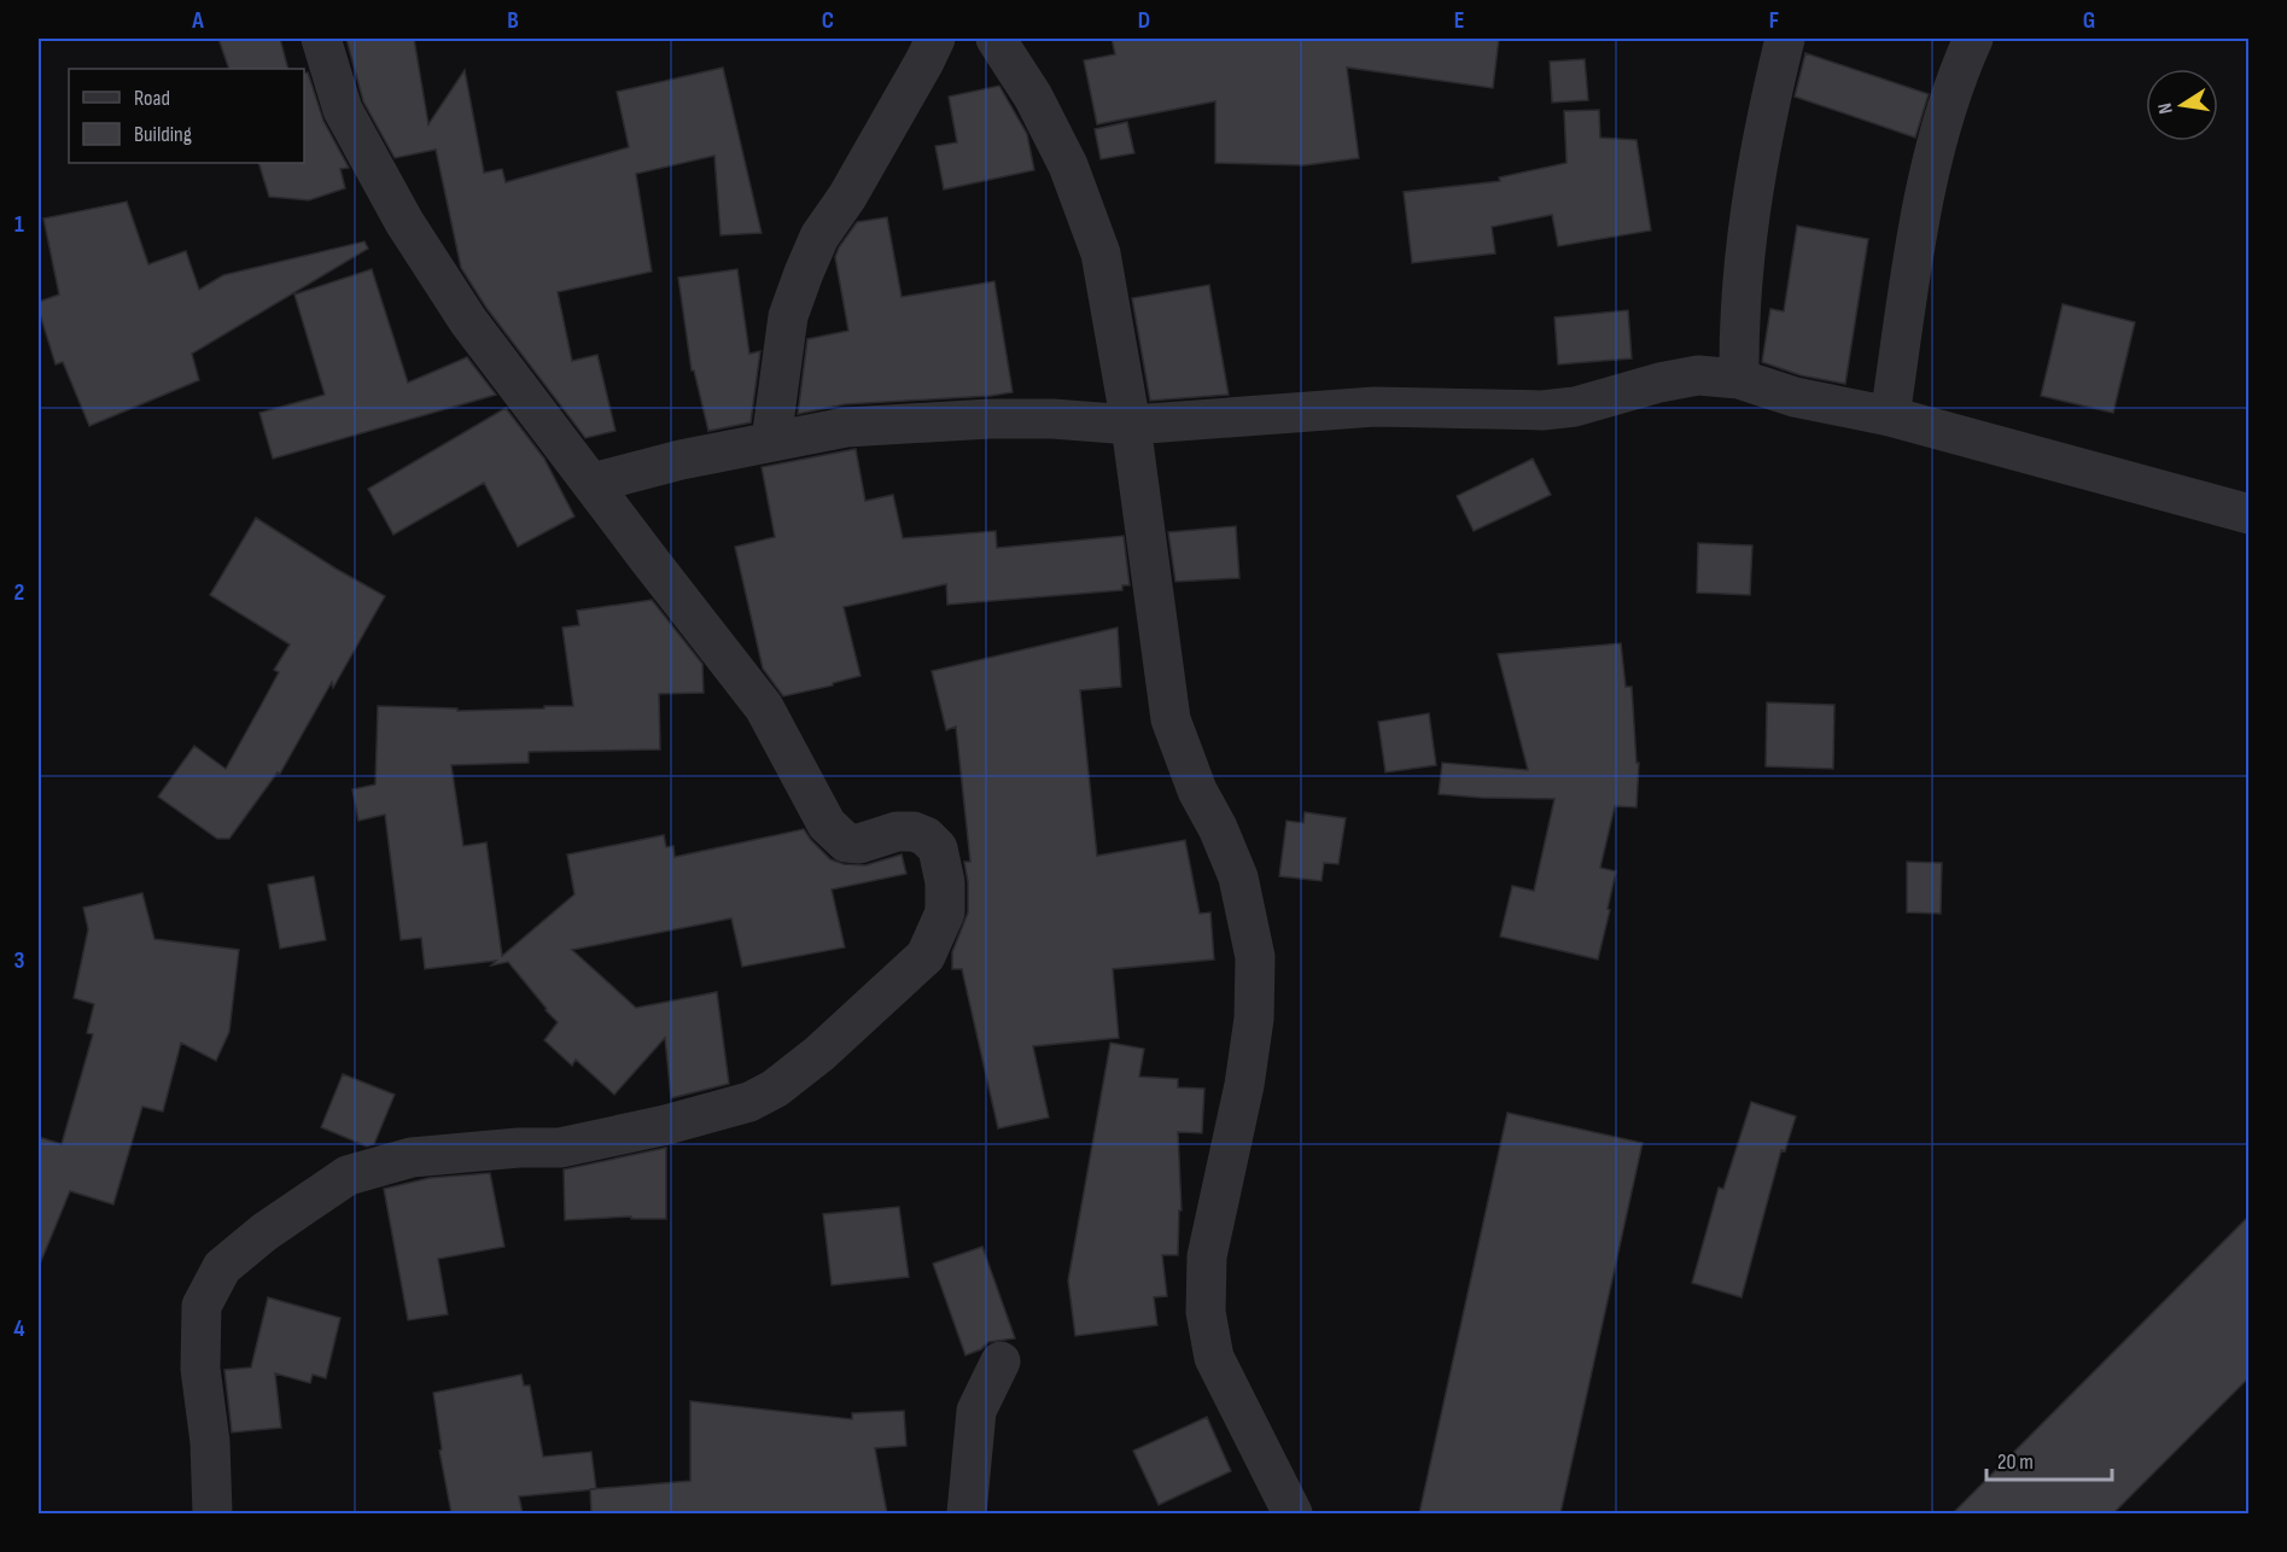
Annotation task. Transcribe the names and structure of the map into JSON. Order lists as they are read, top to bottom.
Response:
{
  "legend": ["Road", "Building"],
  "scale_bar": "20 m",
  "north": "left",
  "grid": {
    "columns": [
      "A",
      "B",
      "C",
      "D",
      "E",
      "F",
      "G"
    ],
    "rows": [
      "1",
      "2",
      "3",
      "4"
    ]
  }
}
